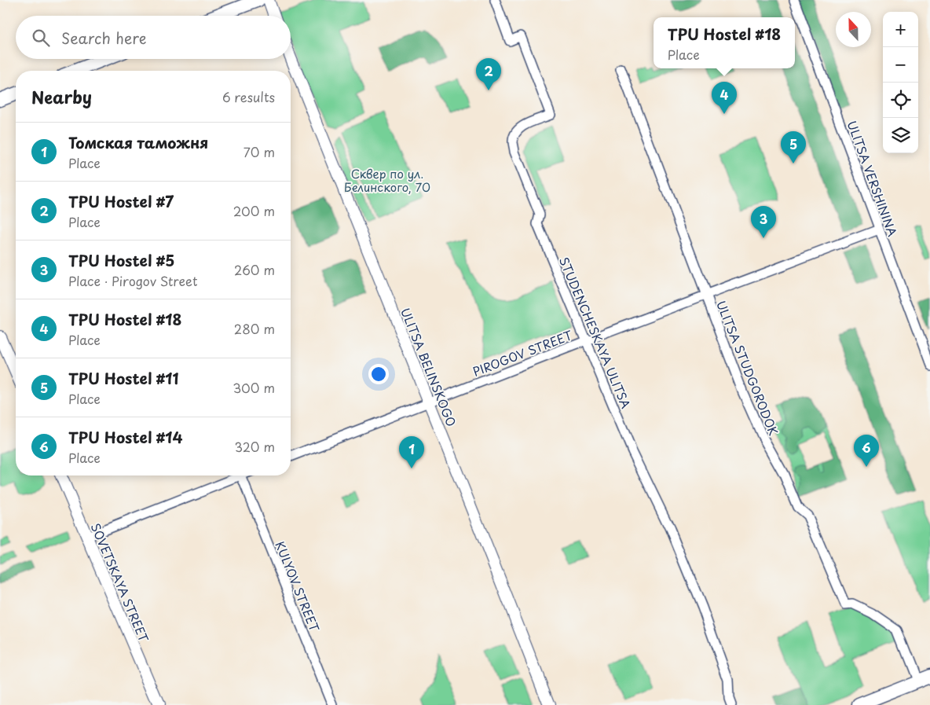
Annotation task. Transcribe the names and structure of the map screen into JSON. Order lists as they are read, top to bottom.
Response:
{
  "streets": {
    "street": [
      "ULITSA VERSHININA",
      "STUDENCHESKAYA ULITSA",
      "PIROGOV STREET",
      "ULITSA BELINSKOGO",
      "ULITSA STUDGORODOK",
      "SOVETSKAYA STREET",
      "KULYOV STREET"
    ]
  },
  "crossings": [
    ["ULITSA VERSHININA", "PIROGOV STREET"],
    ["STUDENCHESKAYA ULITSA", "PIROGOV STREET"],
    ["PIROGOV STREET", "ULITSA BELINSKOGO"],
    ["PIROGOV STREET", "ULITSA STUDGORODOK"]
  ],
  "parks": ["Сквер по ул. Белинского, 70"],
  "north": "top",
  "page": {
    "map_buttons": ["+", "−"],
    "search": "Search here",
    "popup": ["TPU Hostel #18", "Place"],
    "pins": [
      "2",
      "4",
      "5",
      "3",
      "6",
      "1"
    ],
    "heading": ["Nearby", "6 results"],
    "list": [
      {
        "mark": "1",
        "name": "Томская таможня",
        "note": "Place",
        "value": "70 m"
      },
      {
        "mark": "2",
        "name": "TPU Hostel #7",
        "note": "Place",
        "value": "200 m"
      },
      {
        "mark": "3",
        "name": "TPU Hostel #5",
        "note": "Place · Pirogov Street",
        "value": "260 m"
      },
      {
        "mark": "4",
        "name": "TPU Hostel #18",
        "note": "Place",
        "value": "280 m"
      },
      {
        "mark": "5",
        "name": "TPU Hostel #11",
        "note": "Place",
        "value": "300 m"
      },
      {
        "mark": "6",
        "name": "TPU Hostel #14",
        "note": "Place",
        "value": "320 m"
      }
    ]
  }
}
